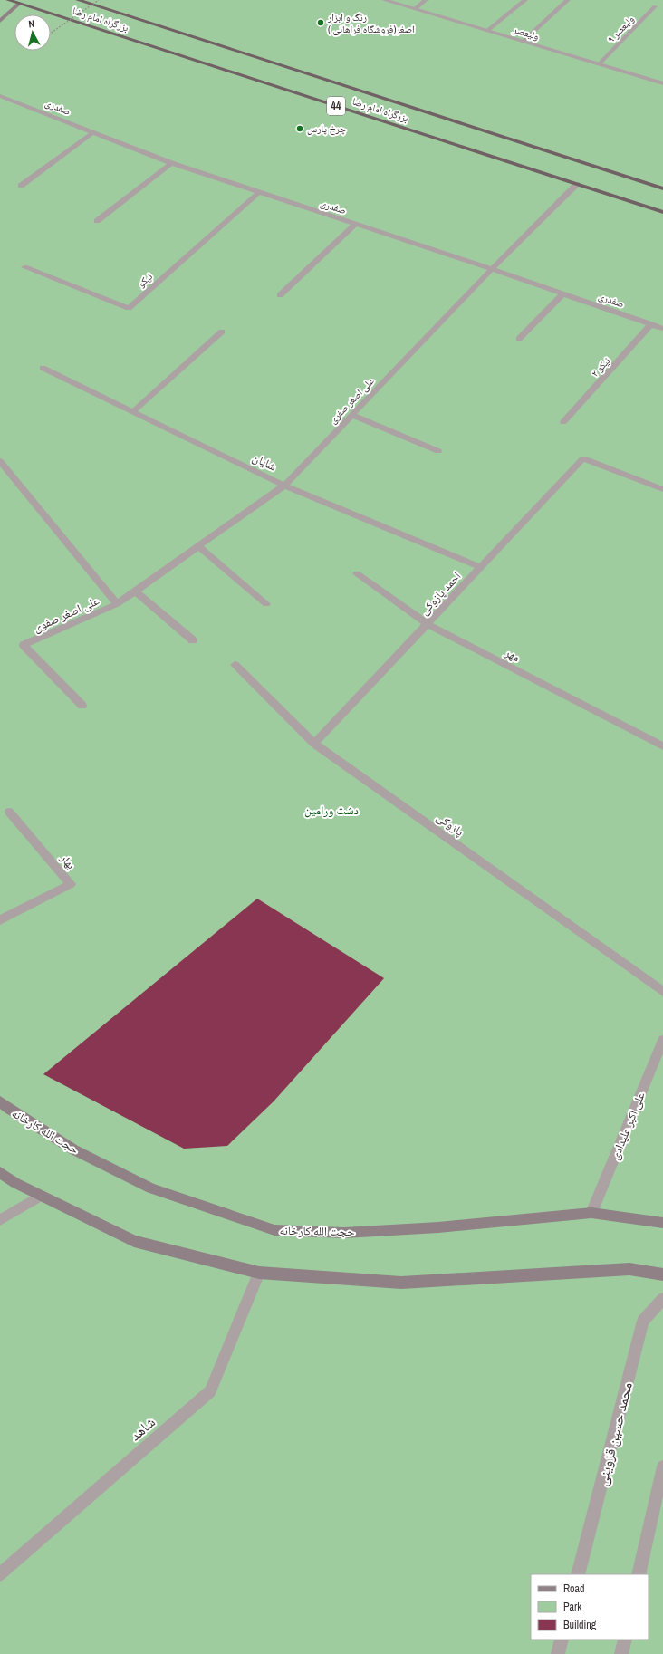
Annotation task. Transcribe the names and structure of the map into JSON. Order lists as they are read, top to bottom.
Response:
{
  "streets": {
    "highway": ["بزرگراه امام رضا", "44"],
    "main road": ["حجت الله کارخانه"],
    "street": [
      "ولیعصر ۹",
      "ولیعصر",
      "صفدری",
      "نیکو",
      "نیکو ۲",
      "علی اصغر صفری",
      "شایان",
      "احمد پازوکی",
      "علی اصغر صفوی",
      "مهر",
      "پازوکی",
      "بهار",
      "علی اکبر علیدادی",
      "شاهد",
      "محمد حسین قزوینی"
    ]
  },
  "crossings": [
    ["بزرگراه امام رضا", "علی اصغر صفری"],
    ["ولیعصر ۹", "ولیعصر"],
    ["صفدری", "نیکو"],
    ["صفدری", "نیکو ۲"],
    ["صفدری", "علی اصغر صفری"],
    ["علی اصغر صفری", "شایان"],
    ["علی اصغر صفری", "علی اصغر صفوی"],
    ["شایان", "احمد پازوکی"],
    ["احمد پازوکی", "مهر"],
    ["احمد پازوکی", "پازوکی"],
    ["علی اکبر علیدادی", "حجت الله کارخانه"]
  ],
  "parks": ["دشت ورامین"],
  "places": ["رنگ و ابزار اصغر(فروشگاه فراهانی )", "چرخ پارس"],
  "legend": ["Road", "Park", "Building"],
  "north": "top"
}
